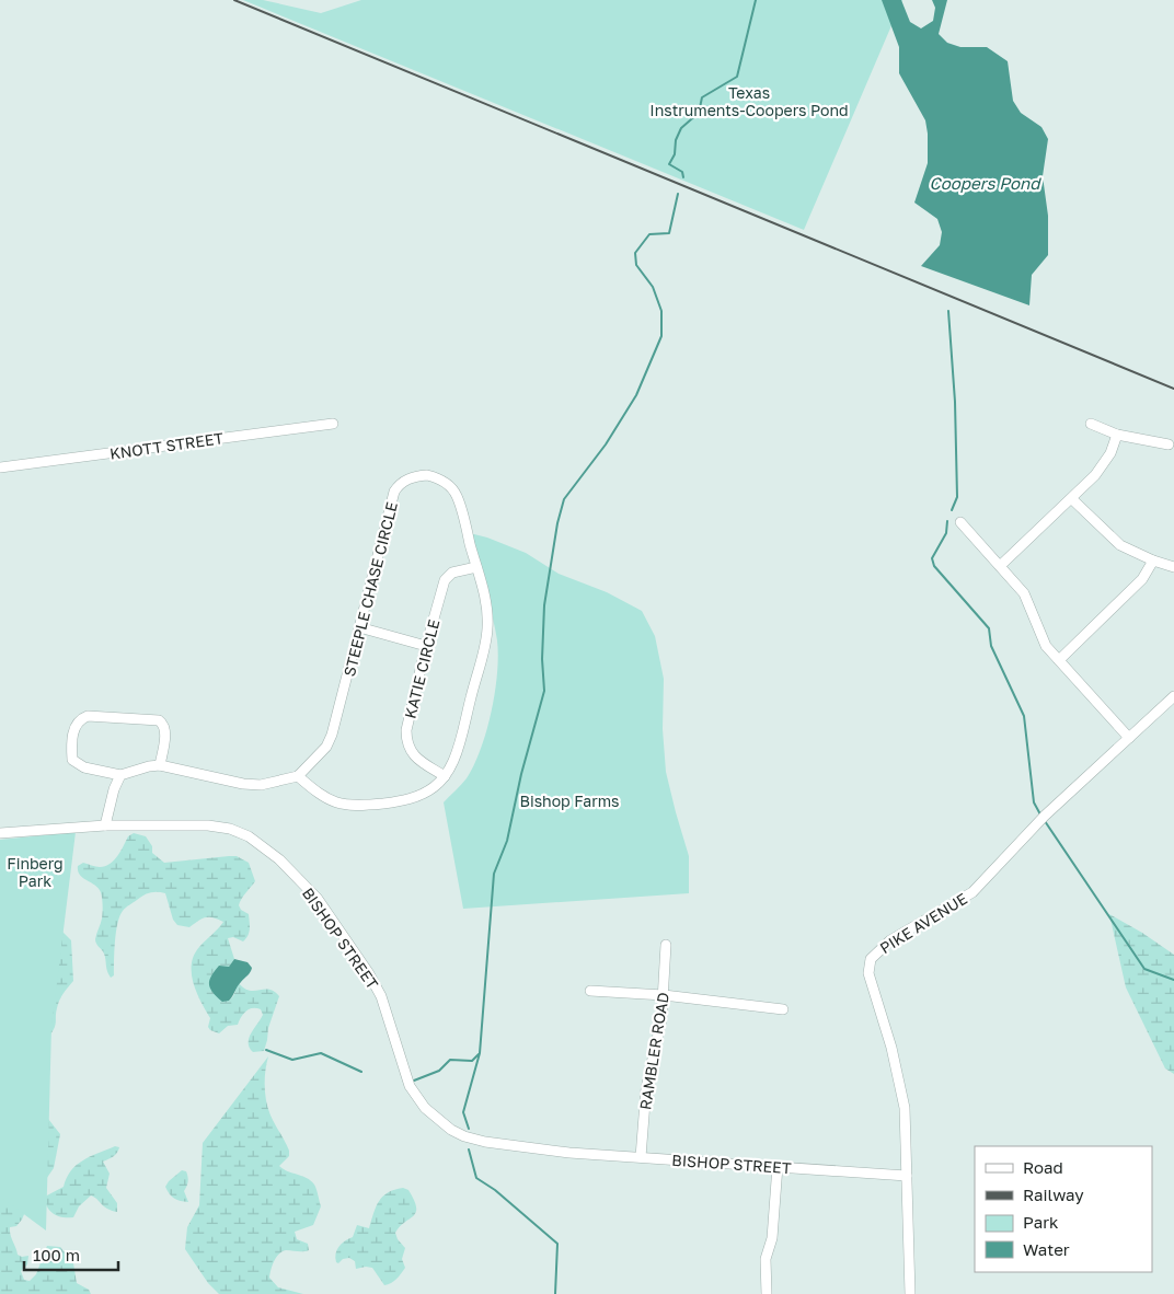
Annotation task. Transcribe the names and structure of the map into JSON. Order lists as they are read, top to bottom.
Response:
{
  "streets": {
    "street": [
      "KNOTT STREET",
      "STEEPLE CHASE CIRCLE",
      "KATIE CIRCLE",
      "PIKE AVENUE",
      "BISHOP STREET",
      "RAMBLER ROAD"
    ]
  },
  "crossings": [
    ["STEEPLE CHASE CIRCLE", "KATIE CIRCLE"],
    ["PIKE AVENUE", "BISHOP STREET"],
    ["BISHOP STREET", "RAMBLER ROAD"]
  ],
  "water": ["Coopers Pond"],
  "parks": ["Texas Instruments-Coopers Pond", "Bishop Farms", "Finberg Park"],
  "legend": [
    "Road",
    "Railway",
    "Park",
    "Water"
  ],
  "scale_bar": "100 m"
}
